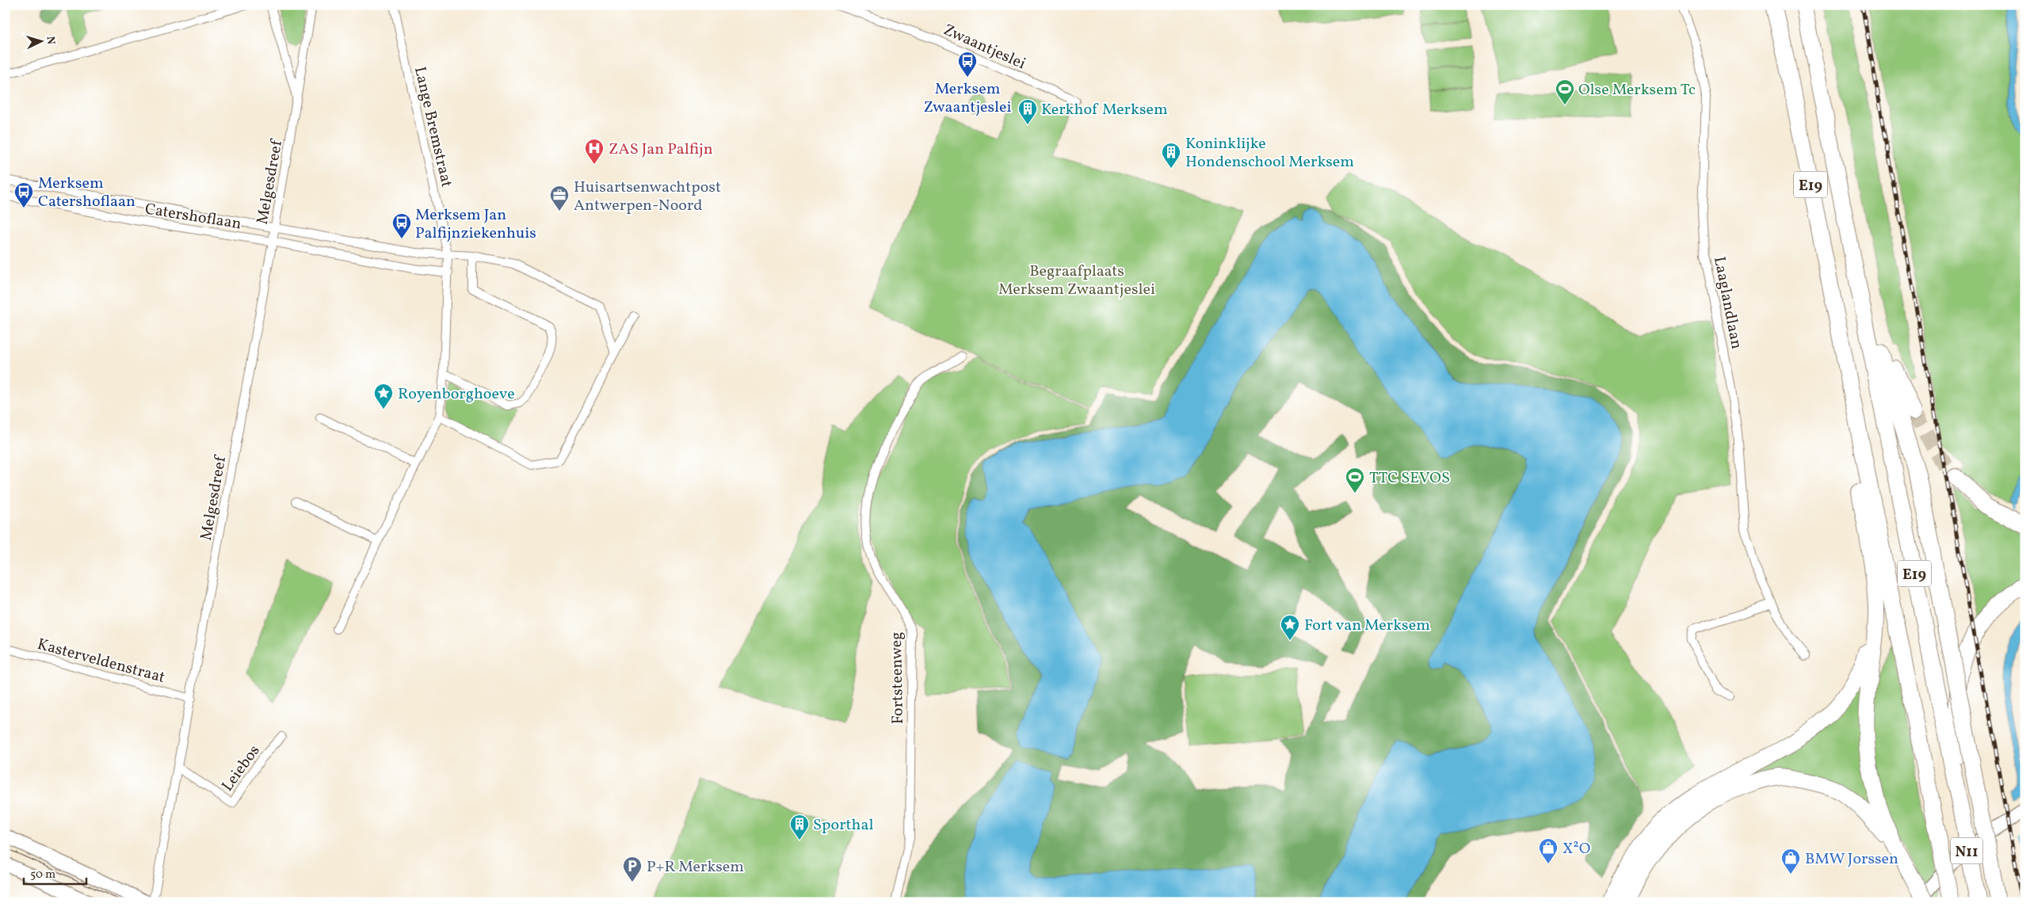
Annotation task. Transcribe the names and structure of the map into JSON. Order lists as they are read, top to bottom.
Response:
{
  "streets": {
    "highway": ["E19"],
    "main road": ["N11"],
    "street": [
      "Zwaantjeslei",
      "Lange Bremstraat",
      "Melgesdreef",
      "Catershoflaan",
      "Laaglandlaan",
      "Kasterveldenstraat",
      "Fortsteenweg",
      "Leiebos"
    ]
  },
  "crossings": [
    ["Lange Bremstraat", "Catershoflaan"],
    ["Melgesdreef", "Catershoflaan"],
    ["Melgesdreef", "Kasterveldenstraat"],
    ["Melgesdreef", "Leiebos"]
  ],
  "parks": ["Begraafplaats Merksem Zwaantjeslei"],
  "places": {
    "bus stop": ["Merksem Zwaantjeslei", "Merksem Catershoflaan", "Merksem Jan Palfijnziekenhuis"],
    "sports": ["Olse Merksem Tc", "TTC SEVOS"],
    "building": ["Kerkhof Merksem", "Koninklijke Hondenschool Merksem", "Sporthal"],
    "hospital": ["ZAS Jan Palfijn"],
    "office": ["Huisartsenwachtpost Antwerpen-Noord"],
    "place": ["Royenborghoeve", "Fort van Merksem"],
    "shop": ["X²O", "BMW Jorssen"],
    "parking": ["P+R Merksem"]
  },
  "scale_bar": "50 m",
  "north": "right"
}
